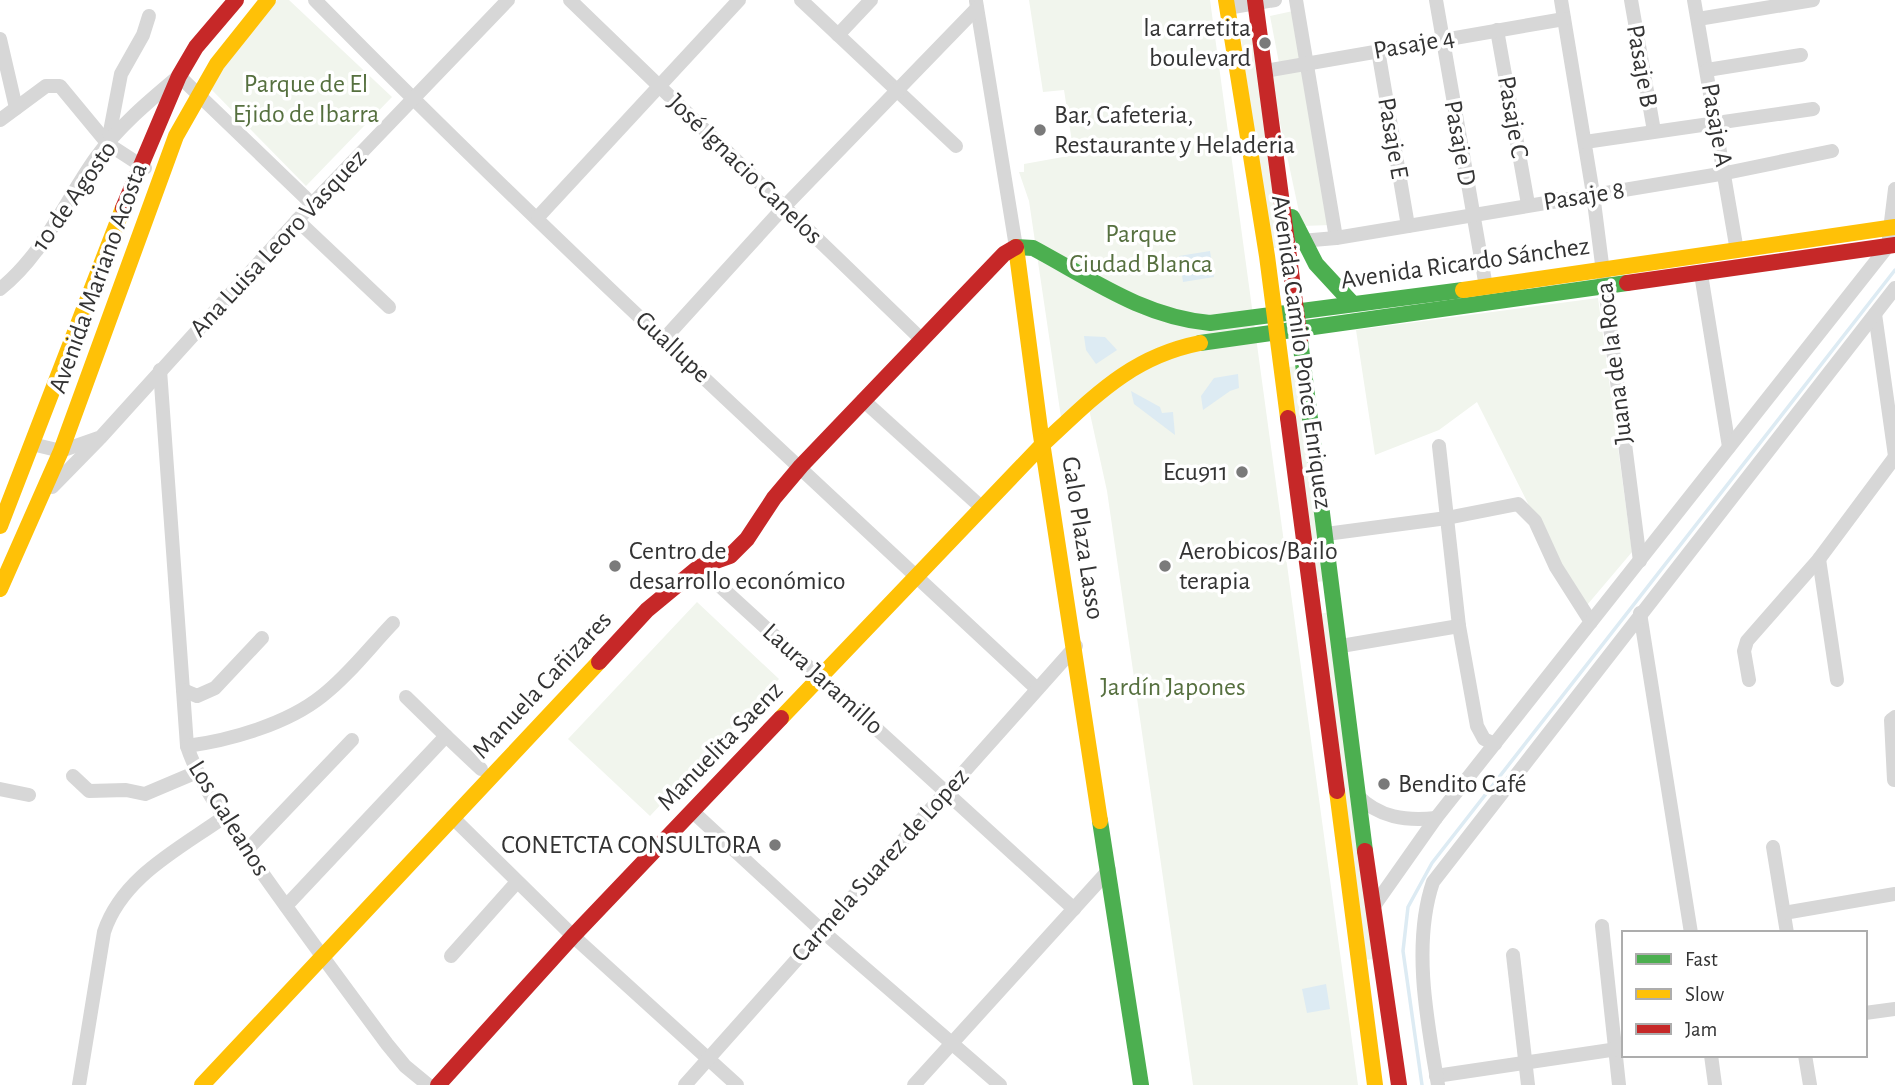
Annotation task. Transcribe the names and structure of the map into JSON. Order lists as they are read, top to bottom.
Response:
{
  "streets": {
    "main road": [
      "Avenida Ricardo Sánchez",
      "Avenida Mariano Acosta",
      "Avenida Camilo Ponce Enriquez",
      "Galo Plaza Lasso",
      "Manuela Cañizares",
      "Manuelita Saenz"
    ],
    "street": [
      "Pasaje 4",
      "Pasaje B",
      "Pasaje C",
      "Pasaje A",
      "Pasaje E",
      "Pasaje D",
      "José Ignacio Canelos",
      "10 de Agosto",
      "Pasaje 8",
      "Ana Luisa Leoro Vasquez",
      "Guallupe",
      "Juana de la Roca",
      "Laura Jaramillo",
      "Los Galeanos",
      "Carmela Suarez de Lopez"
    ]
  },
  "crossings": [
    ["Pasaje 4", "Pasaje C"],
    ["Pasaje 4", "Pasaje E"],
    ["Pasaje 4", "Pasaje D"],
    ["Pasaje 4", "Avenida Camilo Ponce Enriquez"],
    ["Pasaje 4", "Juana de la Roca"],
    ["Pasaje C", "Pasaje 8"],
    ["Pasaje A", "Pasaje 8"],
    ["Pasaje A", "Avenida Ricardo Sánchez"],
    ["Pasaje E", "Pasaje 8"],
    ["Pasaje D", "Pasaje 8"],
    ["Pasaje D", "Avenida Ricardo Sánchez"],
    ["José Ignacio Canelos", "Manuela Cañizares"],
    ["10 de Agosto", "Avenida Mariano Acosta"],
    ["Pasaje 8", "Juana de la Roca"],
    ["Ana Luisa Leoro Vasquez", "Avenida Mariano Acosta"],
    ["Ana Luisa Leoro Vasquez", "Guallupe"],
    ["Ana Luisa Leoro Vasquez", "Los Galeanos"],
    ["Avenida Ricardo Sánchez", "Avenida Camilo Ponce Enriquez"],
    ["Avenida Ricardo Sánchez", "Juana de la Roca"],
    ["Avenida Ricardo Sánchez", "Galo Plaza Lasso"],
    ["Avenida Ricardo Sánchez", "Manuela Cañizares"],
    ["Avenida Ricardo Sánchez", "Manuelita Saenz"],
    ["Guallupe", "Manuela Cañizares"],
    ["Guallupe", "Manuelita Saenz"],
    ["Guallupe", "Carmela Suarez de Lopez"],
    ["Galo Plaza Lasso", "Manuela Cañizares"],
    ["Galo Plaza Lasso", "Manuelita Saenz"],
    ["Galo Plaza Lasso", "Carmela Suarez de Lopez"],
    ["Laura Jaramillo", "Manuela Cañizares"],
    ["Laura Jaramillo", "Manuelita Saenz"],
    ["Laura Jaramillo", "Carmela Suarez de Lopez"],
    ["Manuela Cañizares", "Los Galeanos"]
  ],
  "parks": ["Parque de El Ejido de Ibarra", "Parque Ciudad Blanca", "Jardín Japones"],
  "places": [
    "la carretita boulevard",
    "Bar, Cafeteria, Restaurante y Heladeria",
    "Ecu911",
    "Centro de desarrollo económico",
    "Aerobicos/Bailo terapia",
    "Bendito Café",
    "CONETCTA CONSULTORA"
  ],
  "legend": ["Fast", "Slow", "Jam"]
}
